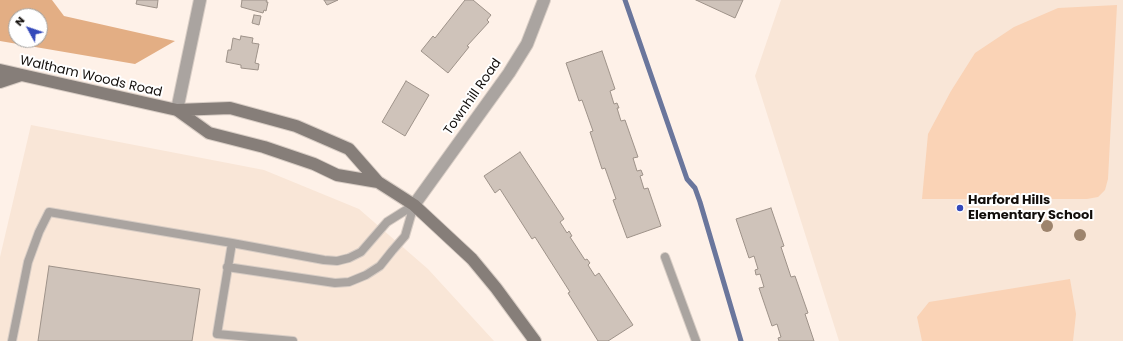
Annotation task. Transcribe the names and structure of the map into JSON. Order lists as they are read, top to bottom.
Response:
{
  "streets": {
    "street": ["Waltham Woods Road", "Townhill Road"]
  },
  "crossings": [
    ["Waltham Woods Road", "Townhill Road"]
  ],
  "places": ["Harford Hills Elementary School"],
  "north": "top left"
}
